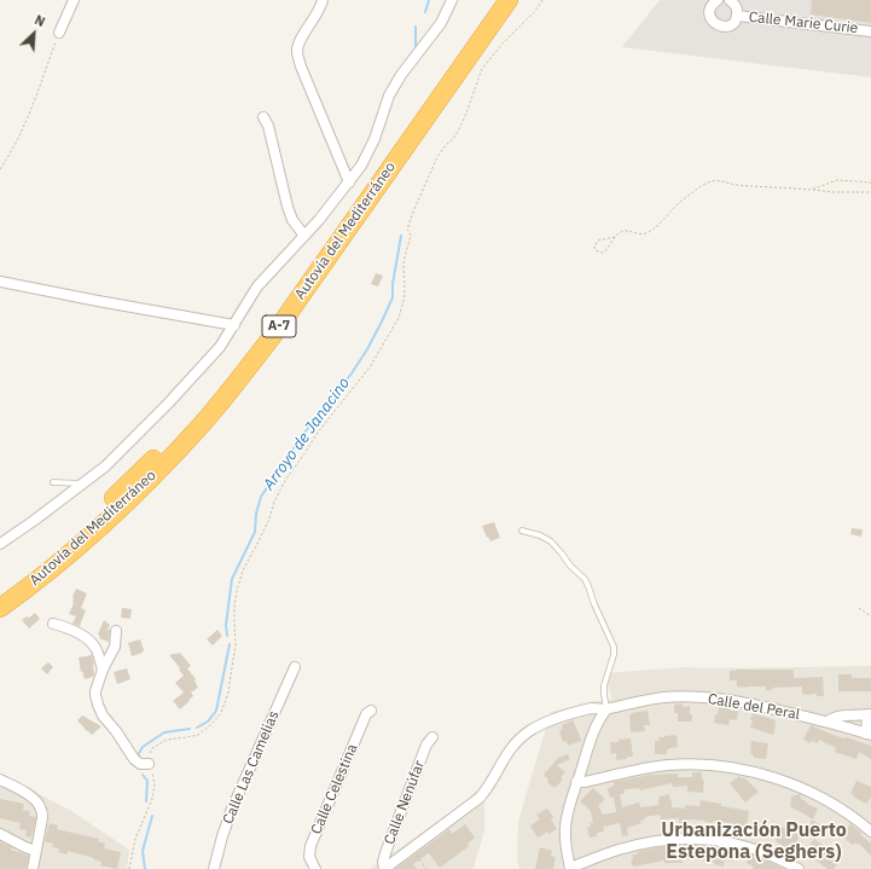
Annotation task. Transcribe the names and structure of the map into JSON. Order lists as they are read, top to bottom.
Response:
{
  "streets": {
    "highway": ["Autovía del Mediterráneo", "A-7"],
    "street": [
      "Calle Marie Curie",
      "Calle del Peral",
      "Calle Las Camelias",
      "Calle Celestina",
      "Calle Nenúfar"
    ]
  },
  "crossings": [
    ["Calle del Peral", "Calle Nenúfar"]
  ],
  "districts": ["Urbanización Puerto Estepona (Seghers)"],
  "water": ["Arroyo de Janacino"],
  "north": "top right"
}
